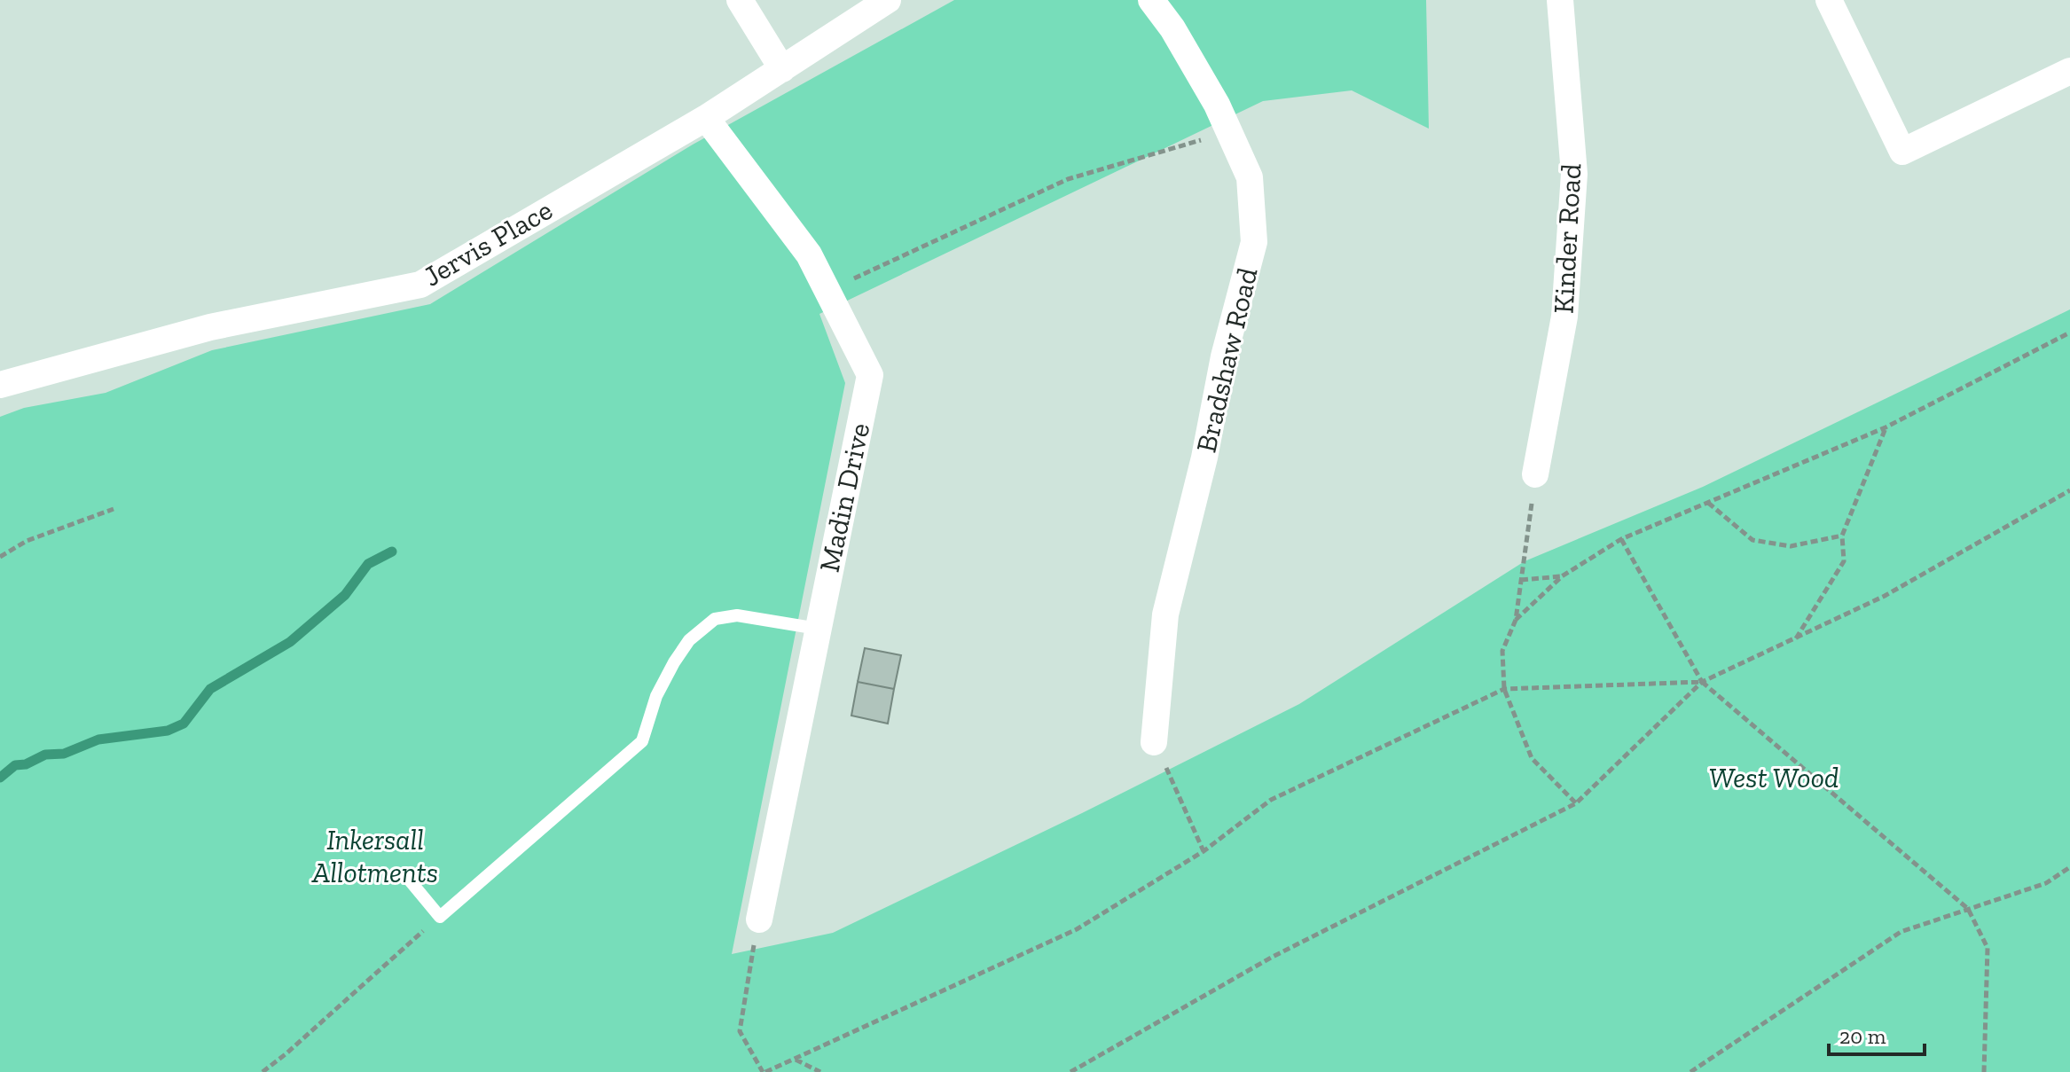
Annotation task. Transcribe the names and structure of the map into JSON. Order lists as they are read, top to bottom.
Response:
{
  "streets": {
    "street": [
      "Kinder Road",
      "Jervis Place",
      "Bradshaw Road",
      "Madin Drive"
    ]
  },
  "crossings": [
    ["Jervis Place", "Madin Drive"]
  ],
  "parks": ["West Wood", "Inkersall Allotments"],
  "scale_bar": "20 m"
}
